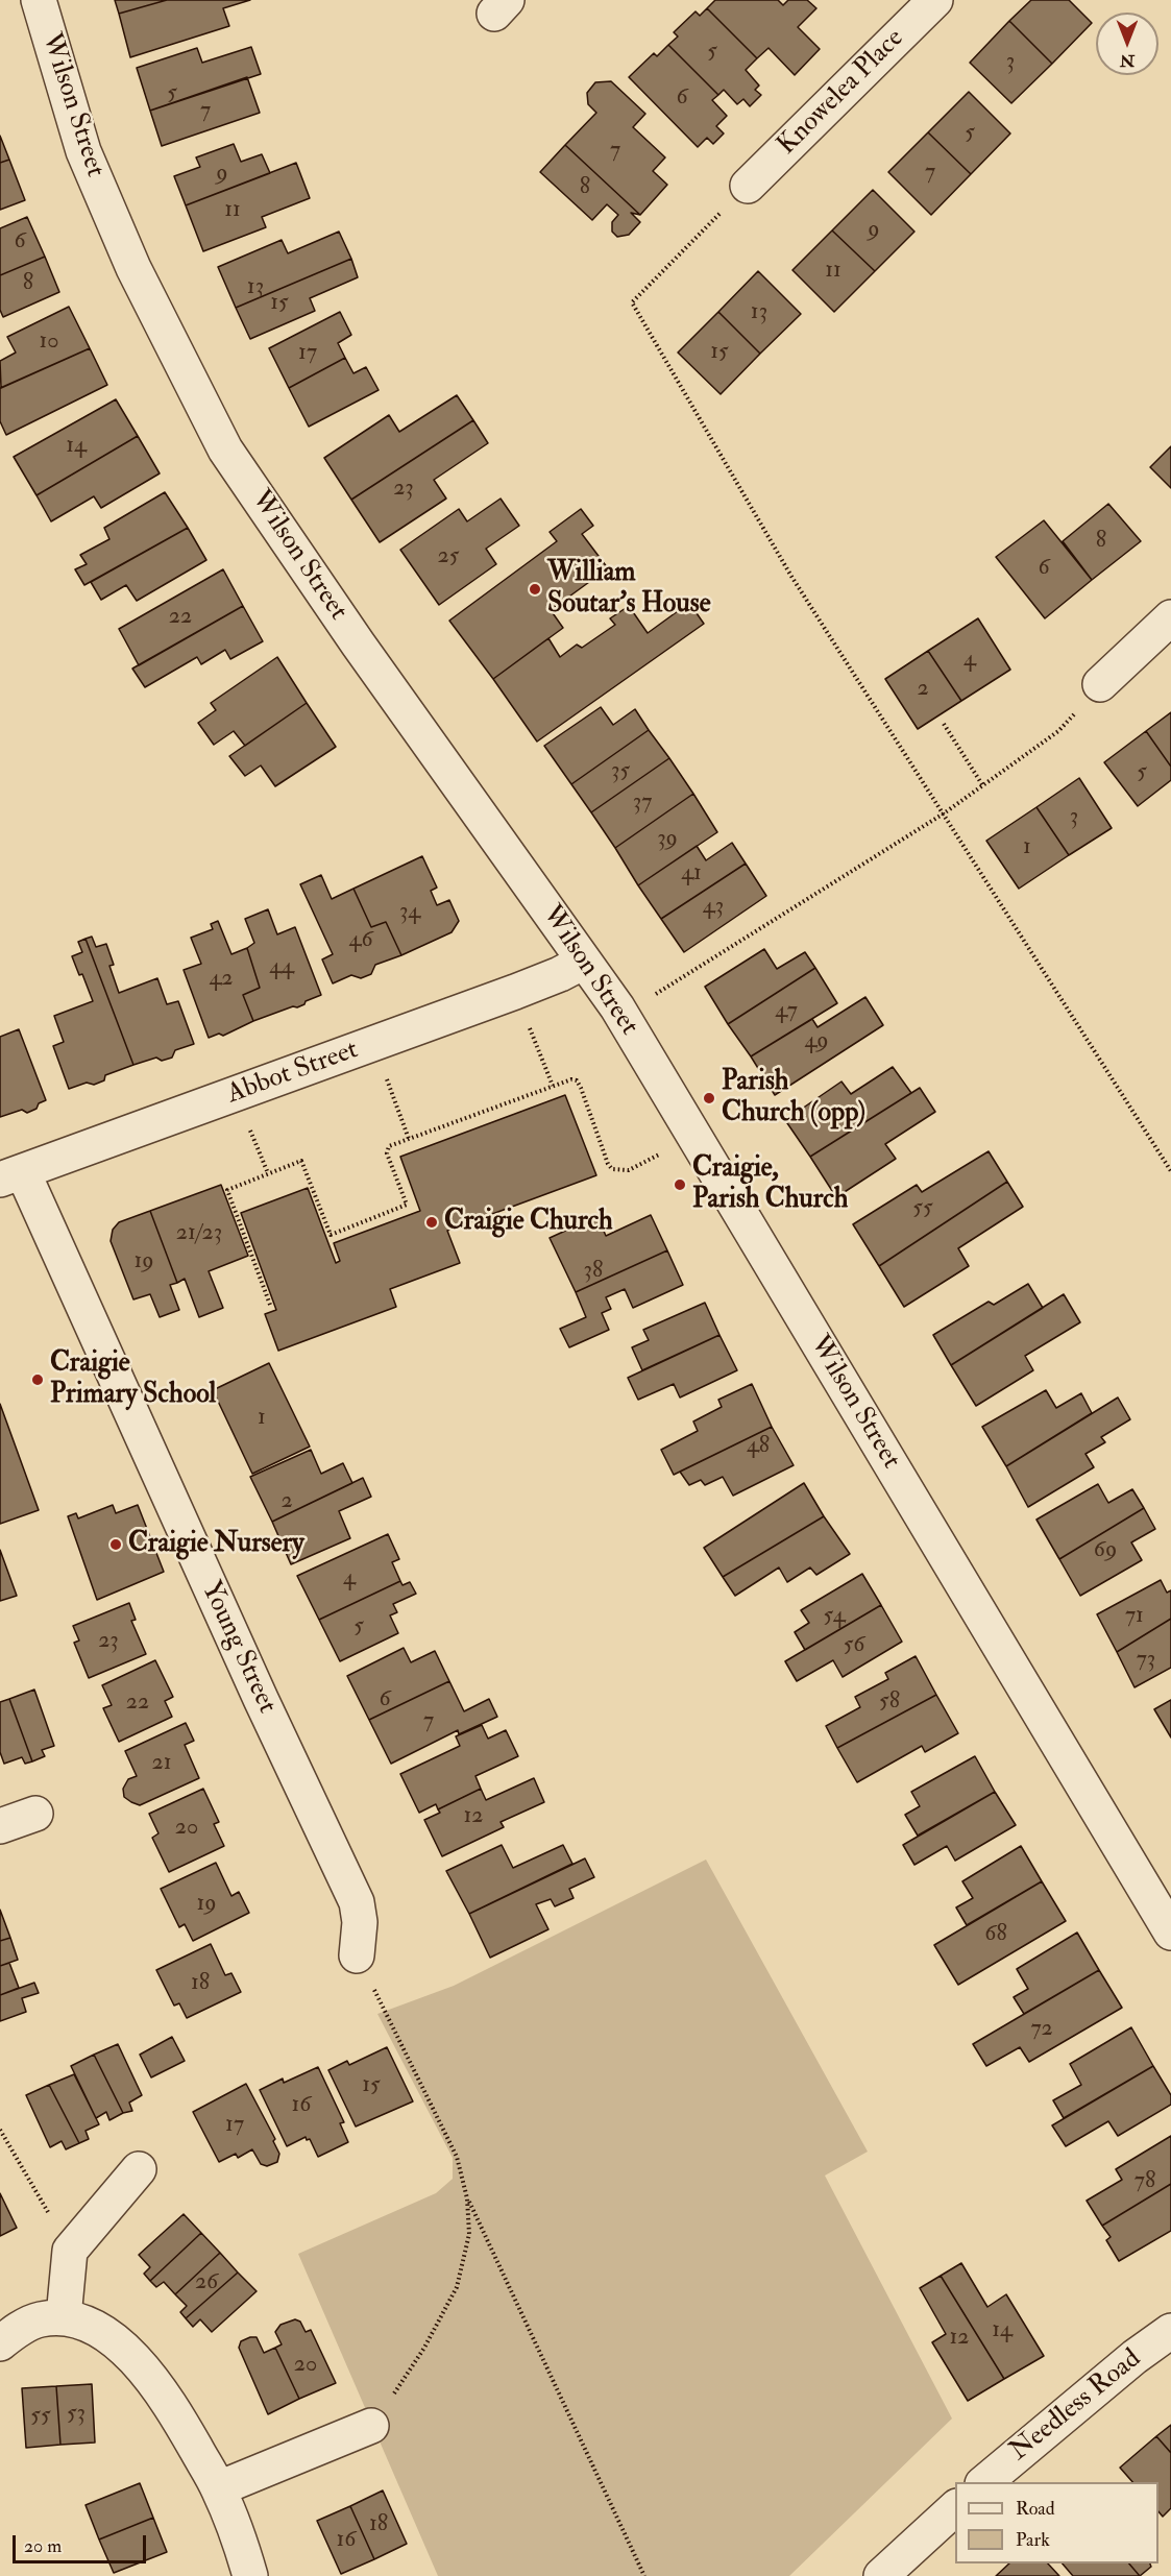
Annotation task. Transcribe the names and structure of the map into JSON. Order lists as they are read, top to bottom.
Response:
{
  "streets": {
    "street": [
      "Knowelea Place",
      "Wilson Street",
      "Abbot Street",
      "Young Street",
      "Needless Road"
    ]
  },
  "crossings": [
    ["Wilson Street", "Abbot Street"],
    ["Abbot Street", "Young Street"]
  ],
  "places": [
    "William Soutar's House",
    "Parish Church (opp)",
    "Craigie, Parish Church",
    "Craigie Church",
    "Craigie Primary School",
    "Craigie Nursery"
  ],
  "house_numbers": [
    "5",
    "3",
    "5",
    "6",
    "7",
    "5",
    "7",
    "7",
    "9",
    "8",
    "11",
    "9",
    "6",
    "11",
    "8",
    "13",
    "15",
    "13",
    "10",
    "15",
    "17",
    "14",
    "23",
    "8",
    "25",
    "6",
    "22",
    "4",
    "2",
    "35",
    "5",
    "37",
    "3",
    "39",
    "1",
    "41",
    "43",
    "34",
    "46",
    "44",
    "42",
    "47",
    "49",
    "55",
    "21/23",
    "19",
    "38",
    "1",
    "48",
    "2",
    "69",
    "4",
    "54",
    "71",
    "5",
    "23",
    "56",
    "73",
    "6",
    "58",
    "22",
    "7",
    "21",
    "12",
    "20",
    "19",
    "68",
    "18",
    "72",
    "15",
    "16",
    "17",
    "78",
    "26",
    "14",
    "12",
    "20",
    "53",
    "55",
    "18",
    "16"
  ],
  "legend": ["Road", "Park"],
  "scale_bar": "20 m",
  "north": "bottom"
}
